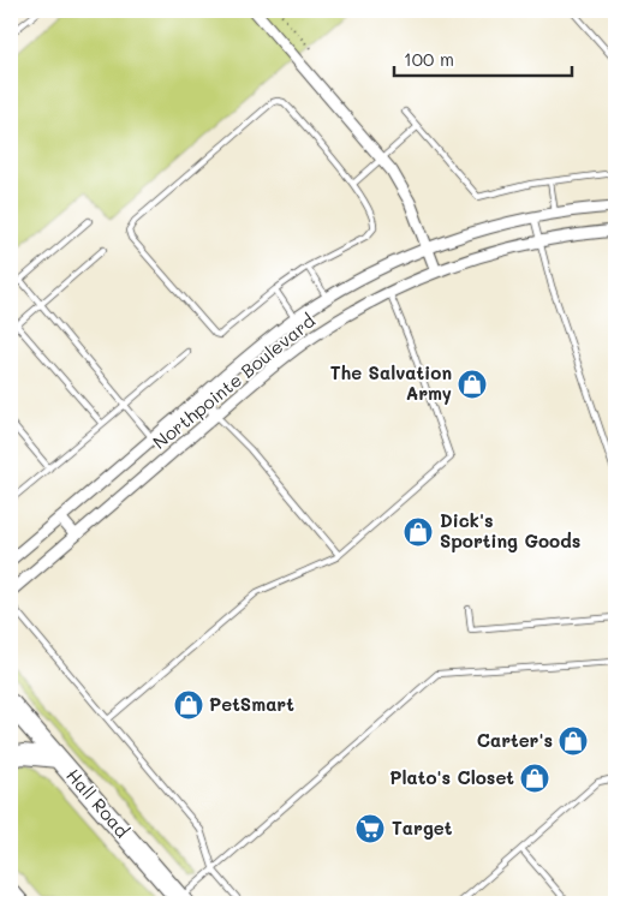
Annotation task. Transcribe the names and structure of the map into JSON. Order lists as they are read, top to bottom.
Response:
{
  "streets": {
    "highway": ["Hall Road"],
    "street": ["Northpointe Boulevard"]
  },
  "places": {
    "shop": [
      "The Salvation Army",
      "Dick's Sporting Goods",
      "PetSmart",
      "Carter's",
      "Plato's Closet"
    ],
    "supermarket": ["Target"]
  },
  "scale_bar": "100 m"
}
